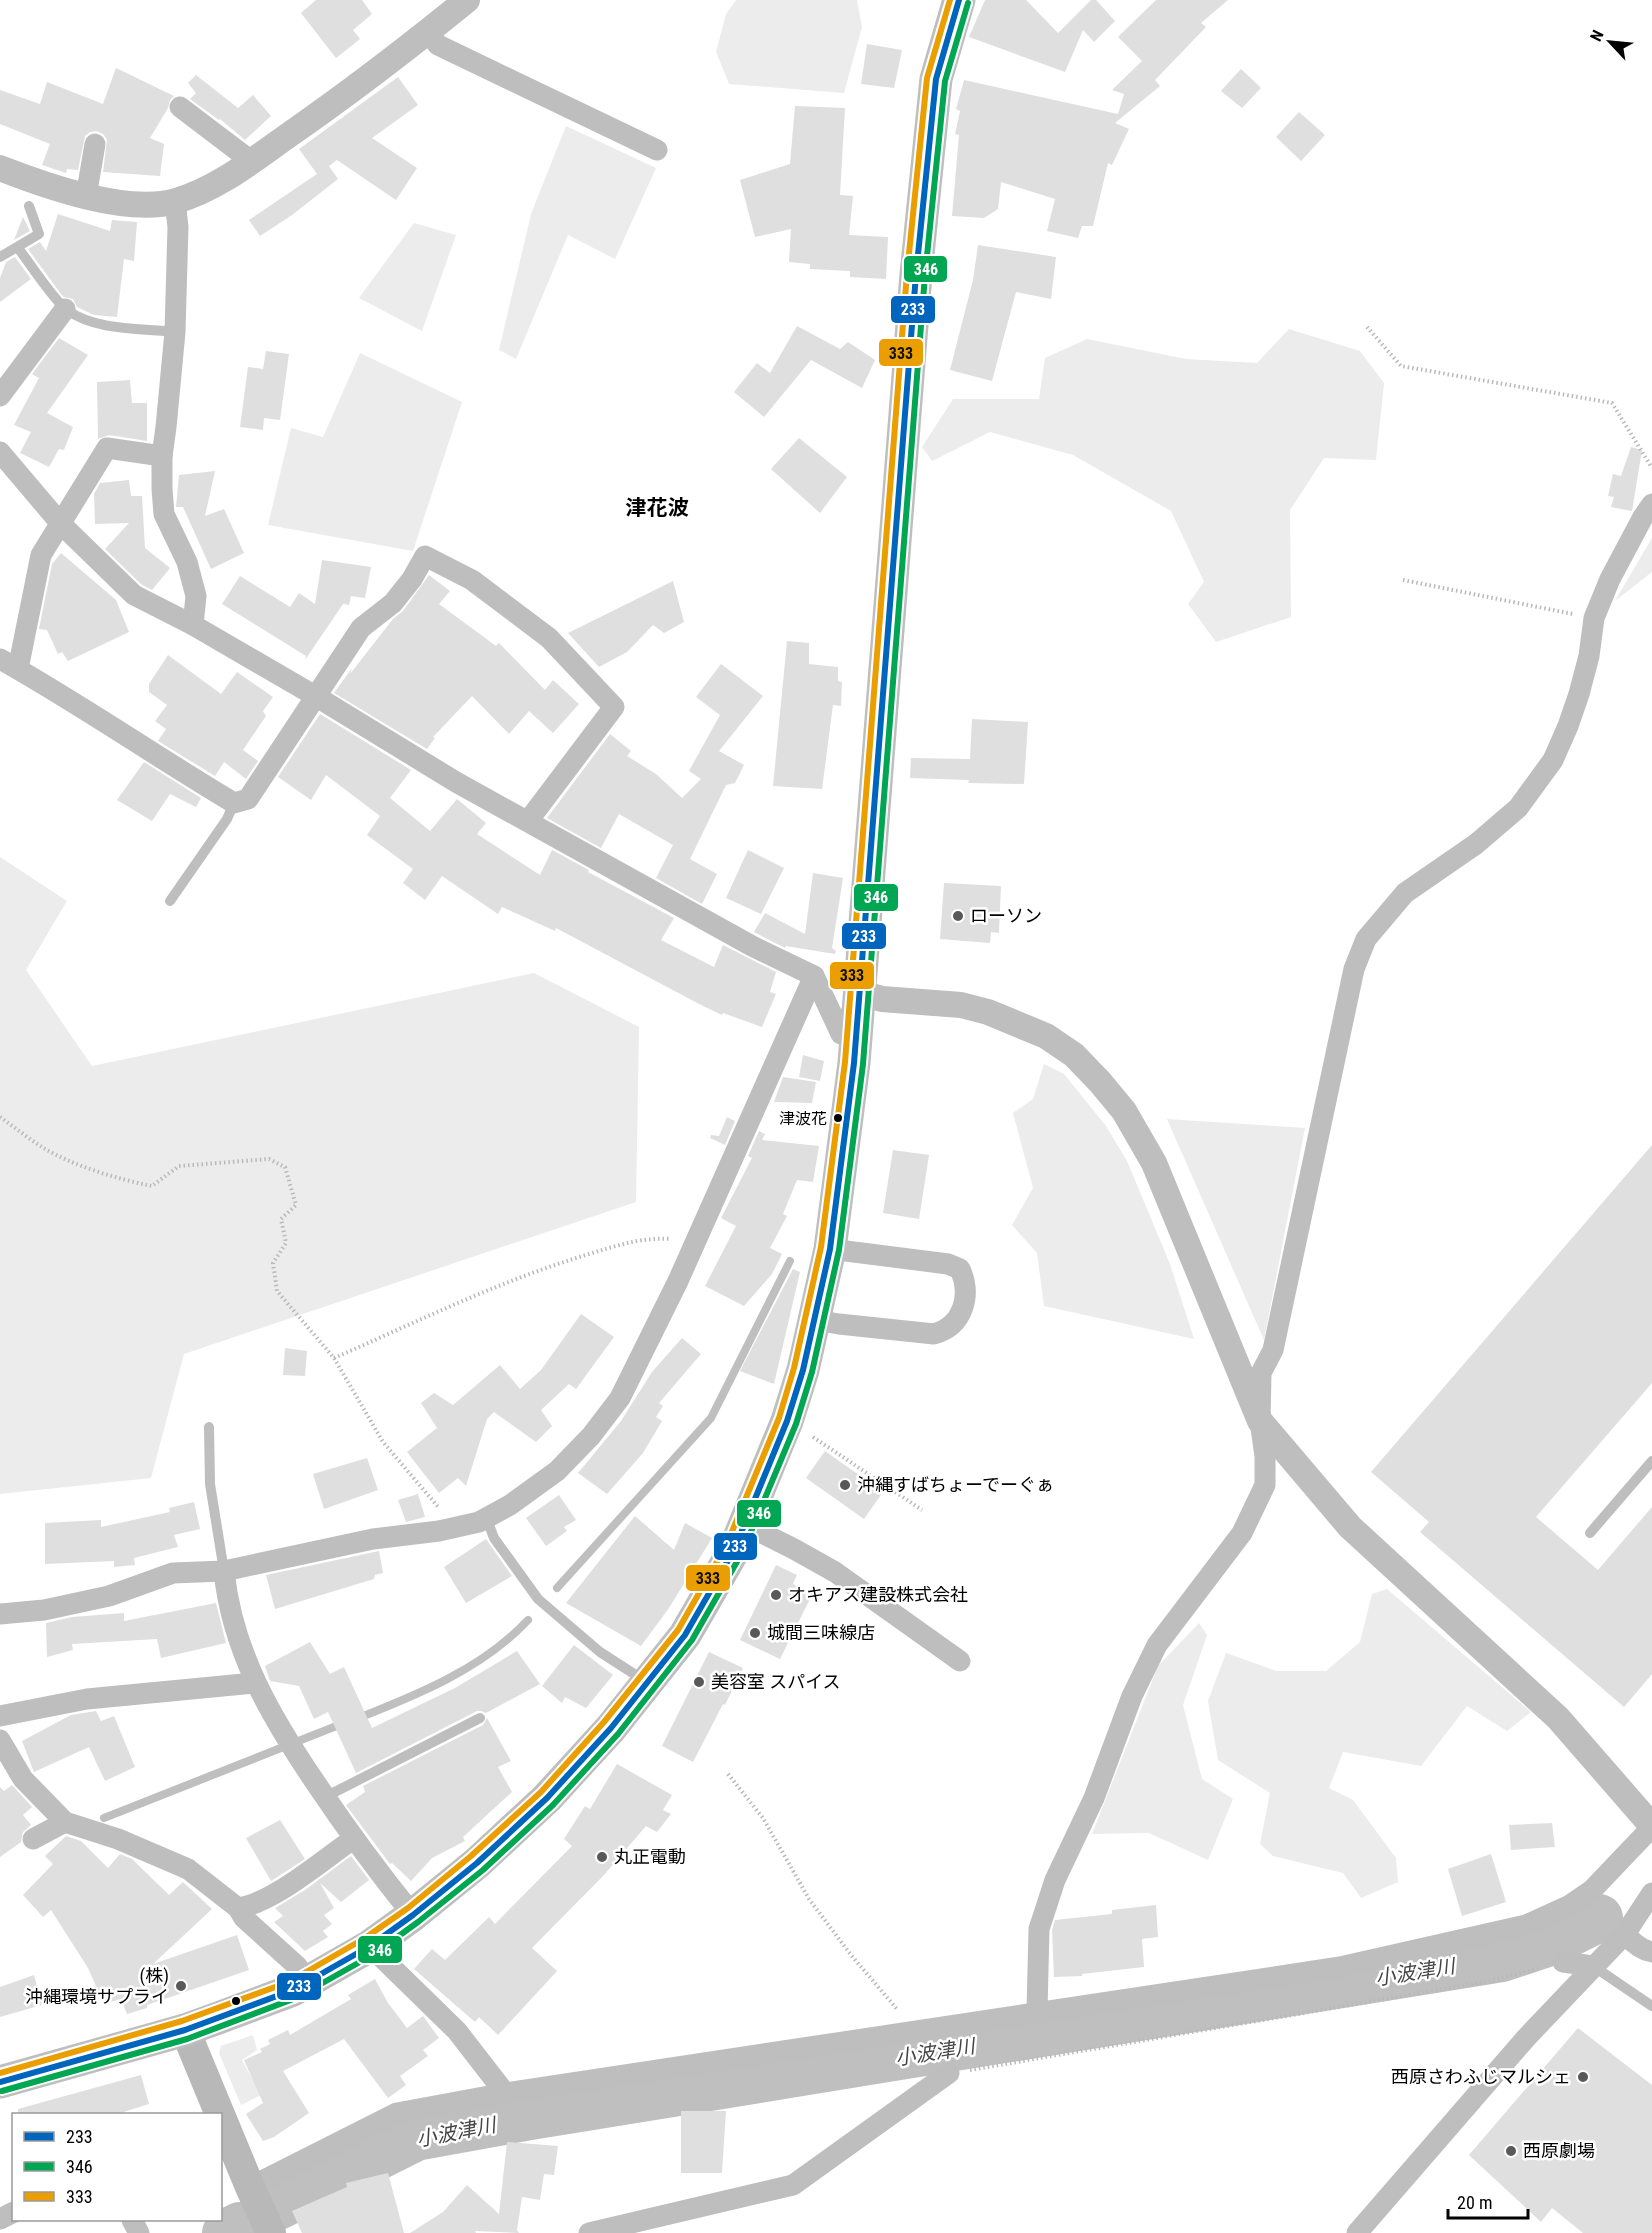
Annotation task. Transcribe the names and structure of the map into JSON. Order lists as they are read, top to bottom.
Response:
{
  "districts": ["津花波"],
  "water": ["小波津川"],
  "places": [
    "ローソン",
    "津波花",
    "沖縄すばちょーでーぐぁ",
    "オキアス建設株式会社",
    "城間三味線店",
    "美容室 スパイス",
    "丸正電動",
    "(株) 沖縄環境サプライ",
    "西原さわふじマルシェ",
    "西原劇場"
  ],
  "lines": ["transit line 233", "transit line 333", "transit line 346"],
  "legend": ["233", "346", "333"],
  "scale_bar": "20 m",
  "north": "top left"
}
